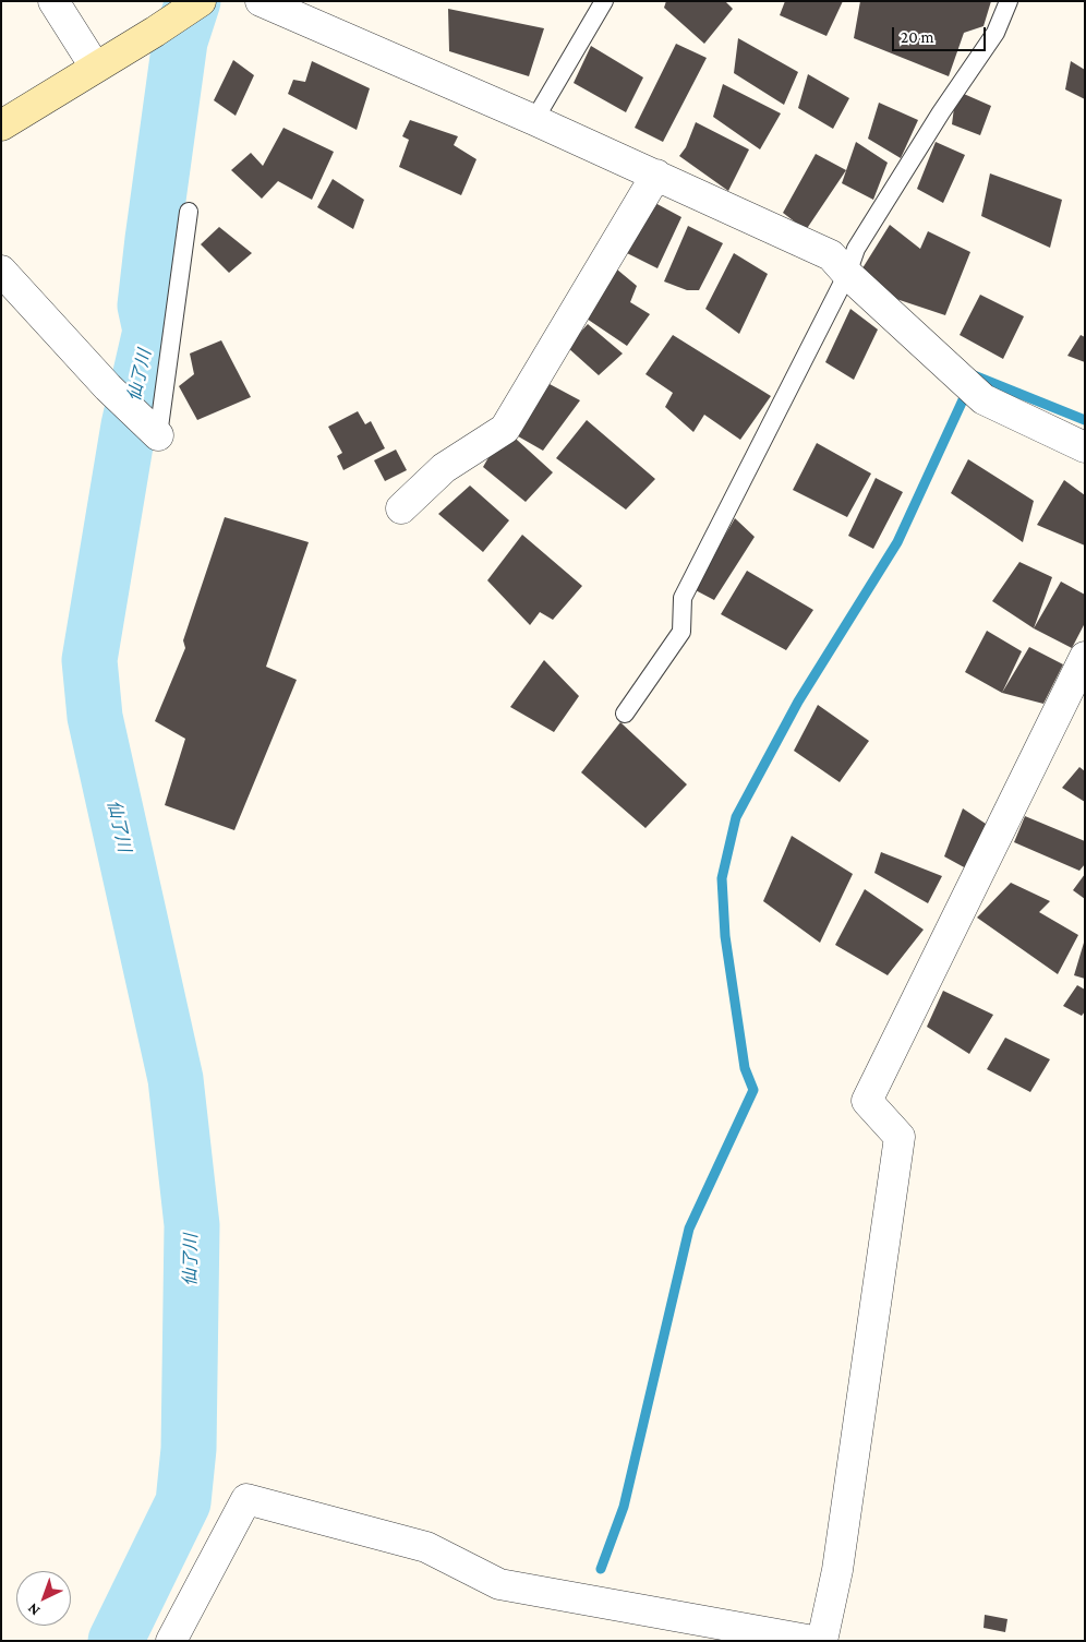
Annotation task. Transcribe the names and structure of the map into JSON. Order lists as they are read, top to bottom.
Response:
{
  "water": ["仙了川"],
  "scale_bar": "20 m",
  "north": "bottom left"
}
